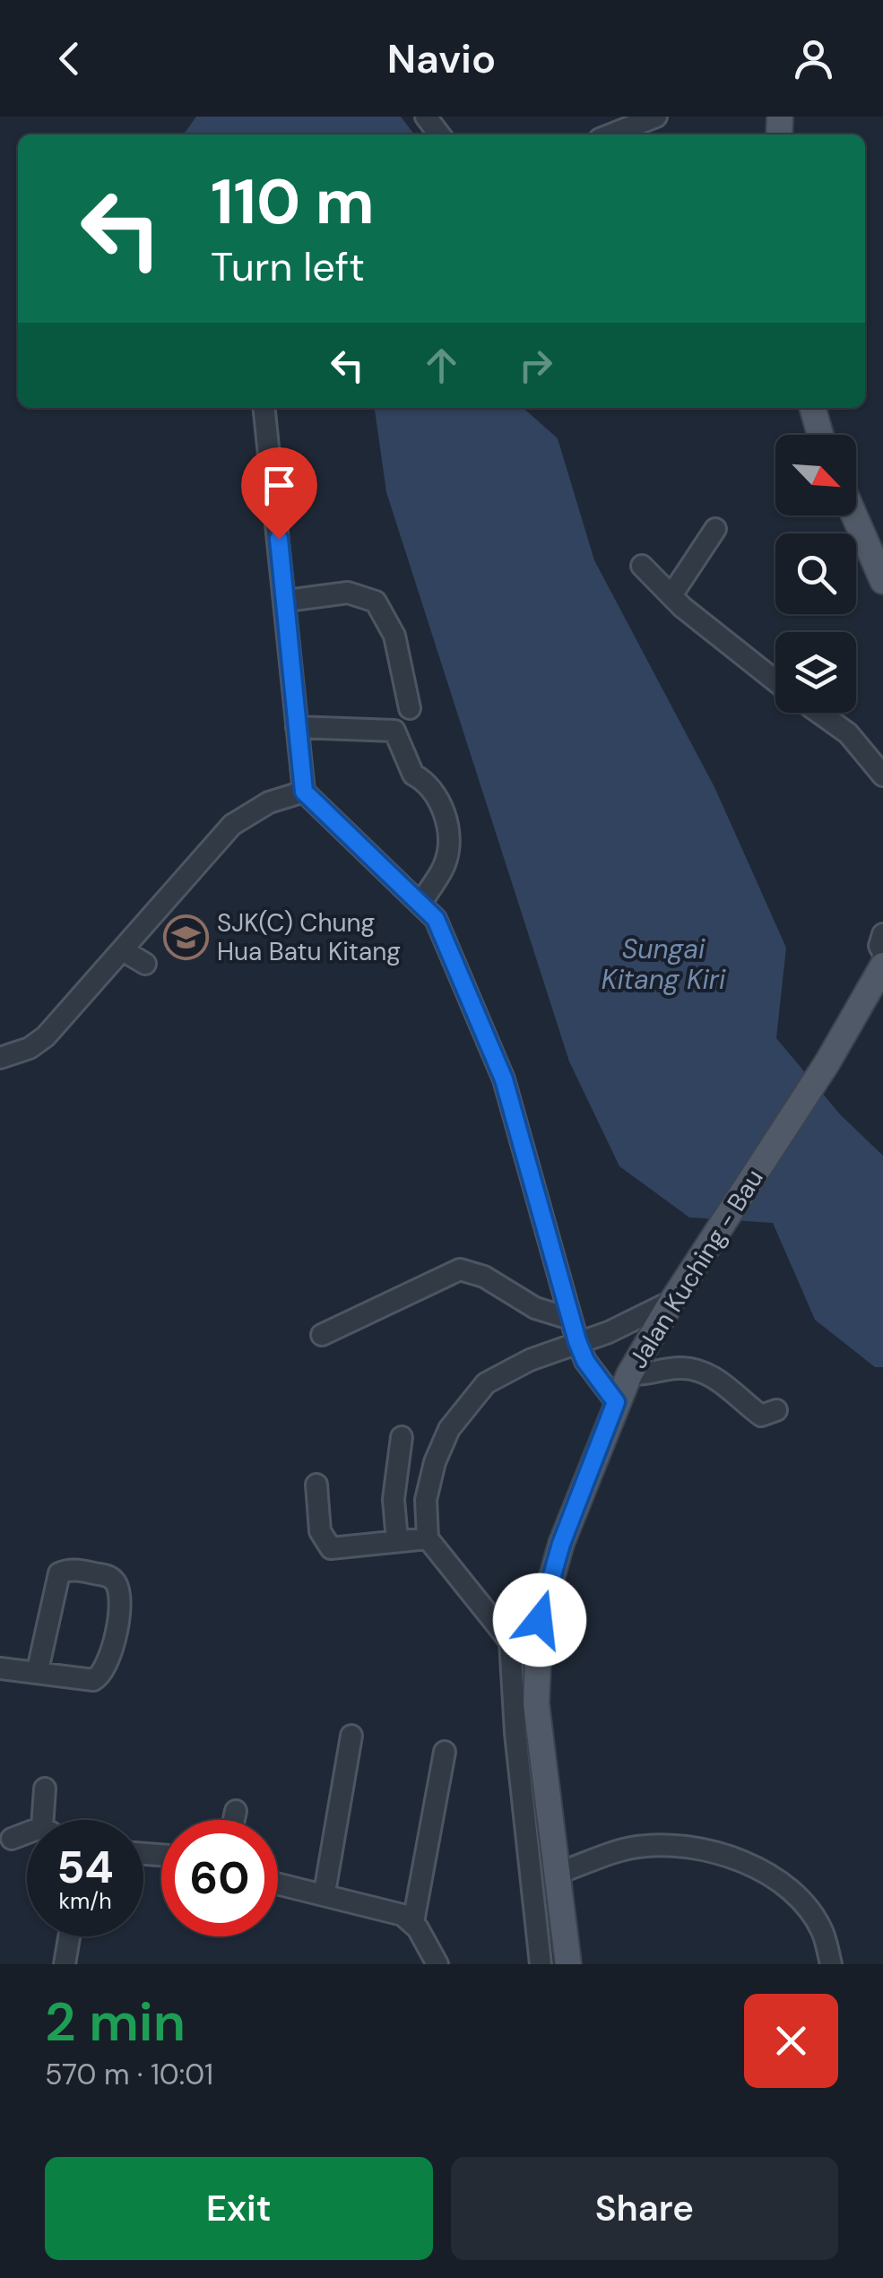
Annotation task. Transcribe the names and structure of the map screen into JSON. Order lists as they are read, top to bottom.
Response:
{
  "streets": {
    "main road": ["Jalan Kuching - Bau"]
  },
  "water": ["Sungai Kitang Kiri"],
  "places": {
    "school or university": ["SJK(C) Chung Hua Batu Kitang"]
  },
  "north": "bottom right",
  "page": {
    "header": "Navio",
    "turn": ["110 m", "Turn left"],
    "speed": "54 km/h",
    "limit": "60",
    "heading": ["2 min", "570 m · 10:01"],
    "buttons": ["Exit", "Share"]
  }
}
